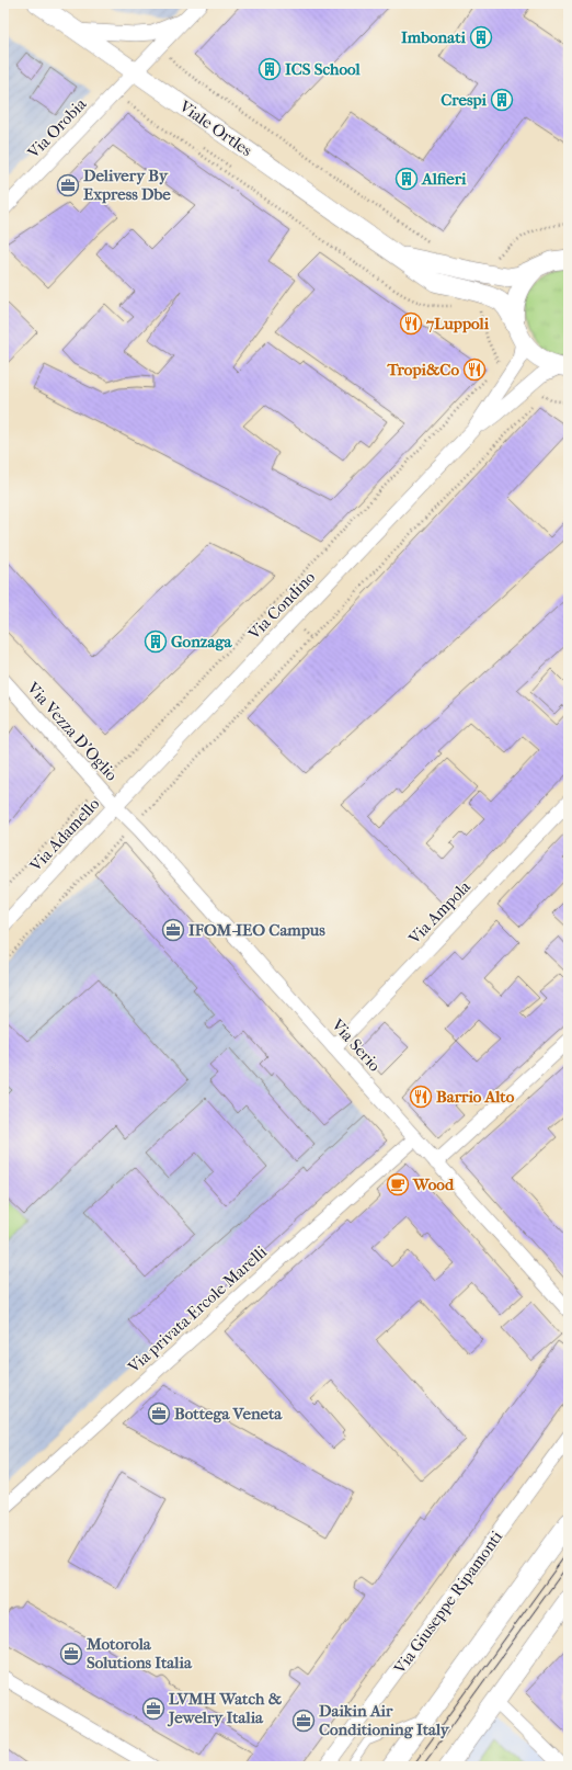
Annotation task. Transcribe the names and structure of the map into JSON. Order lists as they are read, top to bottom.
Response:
{
  "streets": {
    "street": [
      "Via Orobia",
      "Viale Ortles",
      "Via Condino",
      "Via Vezza D'Oglio",
      "Via Adamello",
      "Via Ampola",
      "Via Serio",
      "Via privata Ercole Marelli",
      "Via Giuseppe Ripamonti"
    ]
  },
  "crossings": [
    ["Via Orobia", "Viale Ortles"],
    ["Viale Ortles", "Via Condino"],
    ["Via Condino", "Via Vezza D'Oglio"],
    ["Via Condino", "Via Adamello"],
    ["Via Condino", "Via Serio"],
    ["Via Vezza D'Oglio", "Via Adamello"],
    ["Via Vezza D'Oglio", "Via Serio"],
    ["Via Adamello", "Via Serio"],
    ["Via Ampola", "Via Serio"],
    ["Via Serio", "Via privata Ercole Marelli"]
  ],
  "places": {
    "building": [
      "Imbonati",
      "ICS School",
      "Crespi",
      "Alfieri",
      "Gonzaga"
    ],
    "office": [
      "Delivery By Express Dbe",
      "IFOM-IEO Campus",
      "Bottega Veneta",
      "Motorola Solutions Italia",
      "LVMH Watch & Jewelry Italia",
      "Daikin Air Conditioning Italy"
    ],
    "restaurant": ["7Luppoli", "Tropi&Co", "Barrio Alto"],
    "cafe": ["Wood"]
  }
}
